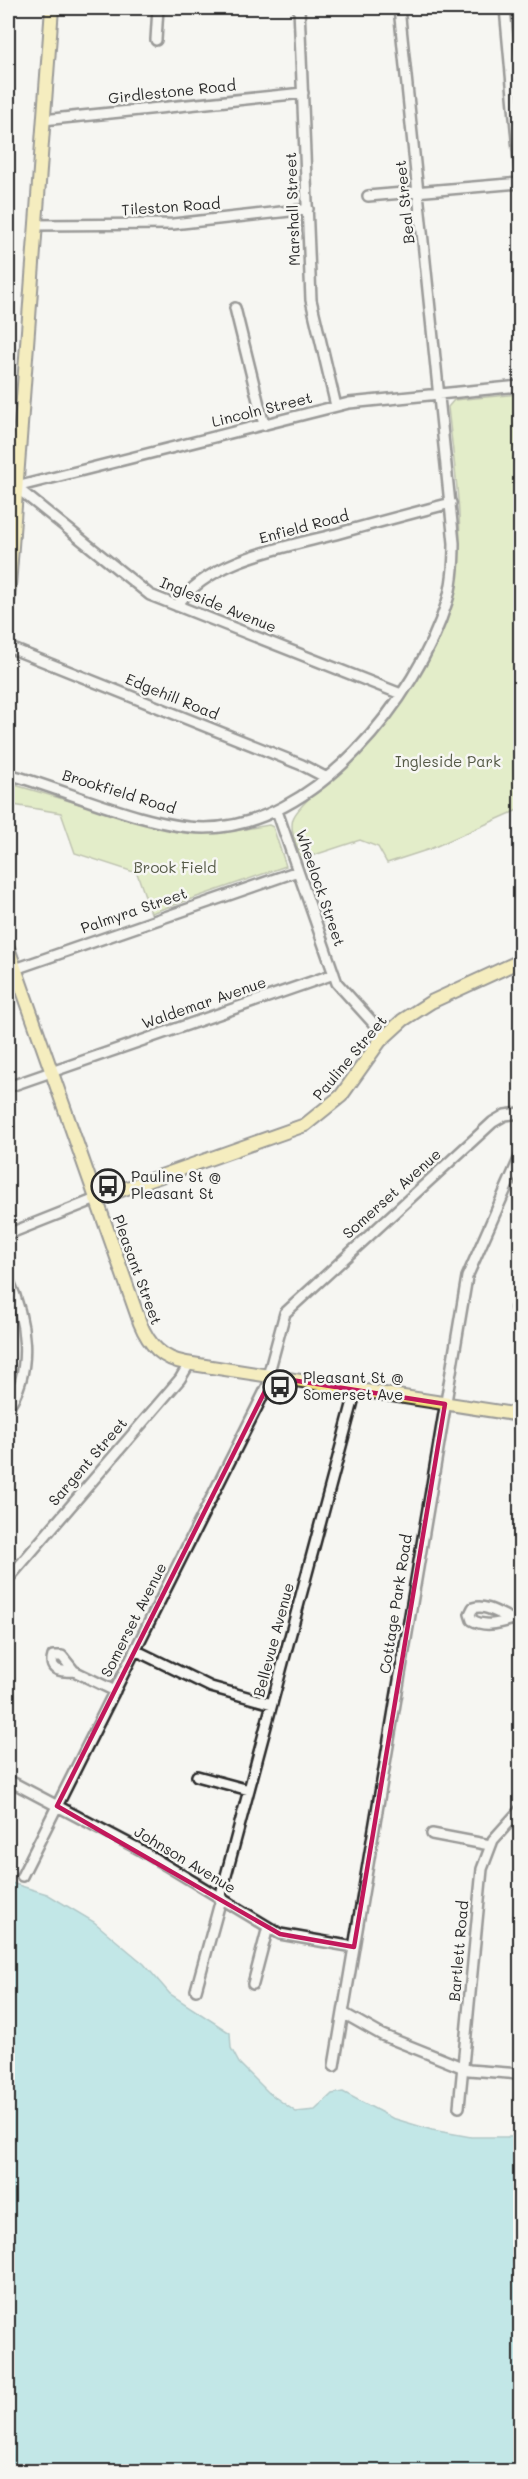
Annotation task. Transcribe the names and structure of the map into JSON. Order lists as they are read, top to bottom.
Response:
{
  "streets": {
    "main road": ["Pauline Street", "Pleasant Street"],
    "street": [
      "Girdlestone Road",
      "Beal Street",
      "Tileston Road",
      "Marshall Street",
      "Lincoln Street",
      "Enfield Road",
      "Ingleside Avenue",
      "Edgehill Road",
      "Brookfield Road",
      "Wheelock Street",
      "Palmyra Street",
      "Waldemar Avenue",
      "Somerset Avenue",
      "Sargent Street",
      "Cottage Park Road",
      "Bellevue Avenue",
      "Johnson Avenue",
      "Bartlett Road"
    ]
  },
  "crossings": [
    ["Girdlestone Road", "Marshall Street"],
    ["Beal Street", "Lincoln Street"],
    ["Beal Street", "Brookfield Road"],
    ["Tileston Road", "Marshall Street"],
    ["Marshall Street", "Lincoln Street"],
    ["Lincoln Street", "Ingleside Avenue"],
    ["Lincoln Street", "Brookfield Road"],
    ["Enfield Road", "Ingleside Avenue"],
    ["Enfield Road", "Brookfield Road"],
    ["Ingleside Avenue", "Brookfield Road"],
    ["Edgehill Road", "Brookfield Road"],
    ["Brookfield Road", "Wheelock Street"],
    ["Wheelock Street", "Palmyra Street"],
    ["Wheelock Street", "Waldemar Avenue"],
    ["Palmyra Street", "Pleasant Street"],
    ["Waldemar Avenue", "Pleasant Street"],
    ["Pauline Street", "Pleasant Street"],
    ["Somerset Avenue", "Pleasant Street"],
    ["Somerset Avenue", "Johnson Avenue"],
    ["Pleasant Street", "Sargent Street"],
    ["Pleasant Street", "Cottage Park Road"],
    ["Pleasant Street", "Bellevue Avenue"],
    ["Cottage Park Road", "Johnson Avenue"],
    ["Bellevue Avenue", "Johnson Avenue"]
  ],
  "parks": ["Ingleside Park", "Brook Field"],
  "places": {
    "bus stop": ["Pauline St @ Pleasant St", "Pleasant St @ Somerset Ave"]
  }
}
